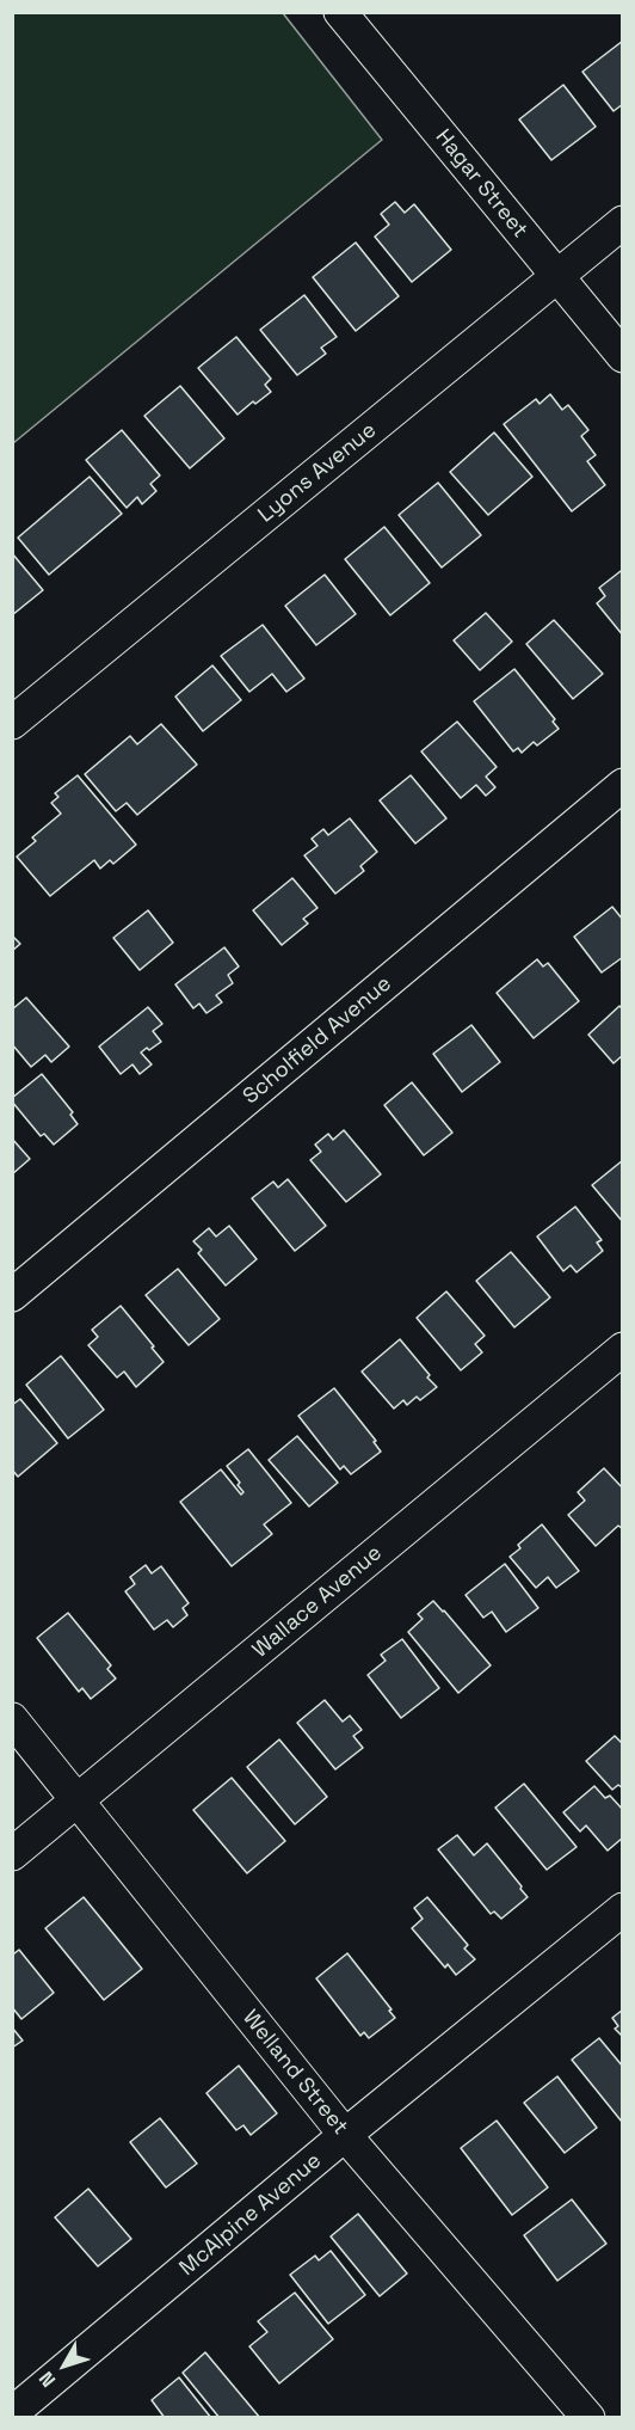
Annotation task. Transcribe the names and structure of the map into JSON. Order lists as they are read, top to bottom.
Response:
{
  "streets": {
    "street": [
      "Hagar Street",
      "Lyons Avenue",
      "Scholfield Avenue",
      "Wallace Avenue",
      "Welland Street",
      "McAlpine Avenue"
    ]
  },
  "crossings": [
    ["Hagar Street", "Lyons Avenue"],
    ["Wallace Avenue", "Welland Street"],
    ["Welland Street", "McAlpine Avenue"]
  ],
  "north": "bottom left"
}
